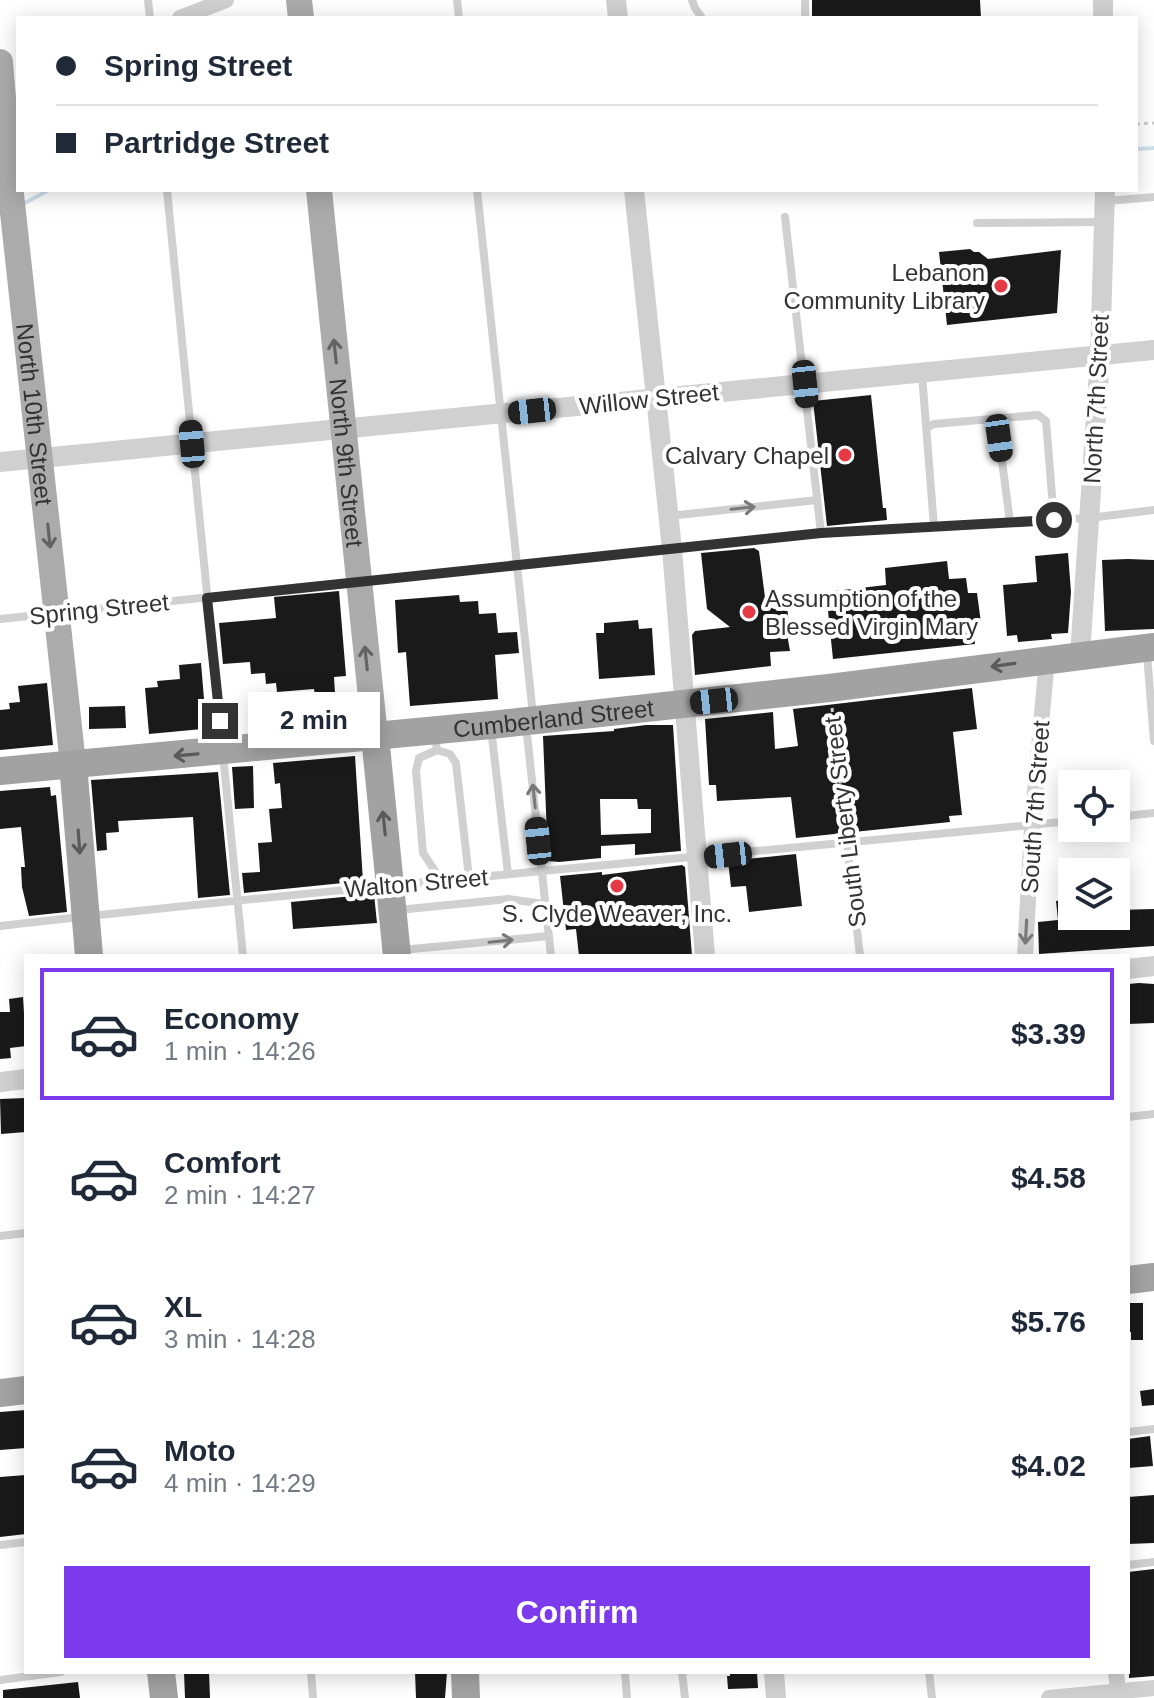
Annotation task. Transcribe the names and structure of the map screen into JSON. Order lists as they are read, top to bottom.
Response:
{
  "streets": {
    "highway": ["Cumberland Street"],
    "main road": ["North 10th Street", "North 9th Street"],
    "street": ["Willow Street", "North 7th Street", "South 7th Street"],
    "lane": ["Spring Street", "South Liberty Street", "Walton Street"]
  },
  "crossings": [
    ["Willow Street", "North 7th Street"],
    ["Willow Street", "North 10th Street"],
    ["Willow Street", "North 9th Street"],
    ["North 7th Street", "Spring Street"],
    ["North 7th Street", "Cumberland Street"],
    ["North 10th Street", "Spring Street"],
    ["North 10th Street", "Cumberland Street"],
    ["North 9th Street", "Spring Street"],
    ["North 9th Street", "Cumberland Street"],
    ["Cumberland Street", "South 7th Street"],
    ["Cumberland Street", "South Liberty Street"],
    ["South 7th Street", "Walton Street"],
    ["South Liberty Street", "Walton Street"]
  ],
  "one_way": ["North 9th Street", "South 7th Street"],
  "places": [
    "Lebanon Community Library",
    "Calvary Chapel",
    "Assumption of the Blessed Virgin Mary",
    "S. Clyde Weaver, Inc."
  ],
  "page": {
    "banner": ["Spring Street", "Partridge Street"],
    "bubble": "2 min",
    "list": [
      {
        "name": "Economy",
        "note": "1 min · 14:26",
        "value": "$3.39"
      },
      {
        "name": "Comfort",
        "note": "2 min · 14:27",
        "value": "$4.58"
      },
      {
        "name": "XL",
        "note": "3 min · 14:28",
        "value": "$5.76"
      },
      {
        "name": "Moto",
        "note": "4 min · 14:29",
        "value": "$4.02"
      }
    ],
    "buttons": "Confirm"
  }
}
